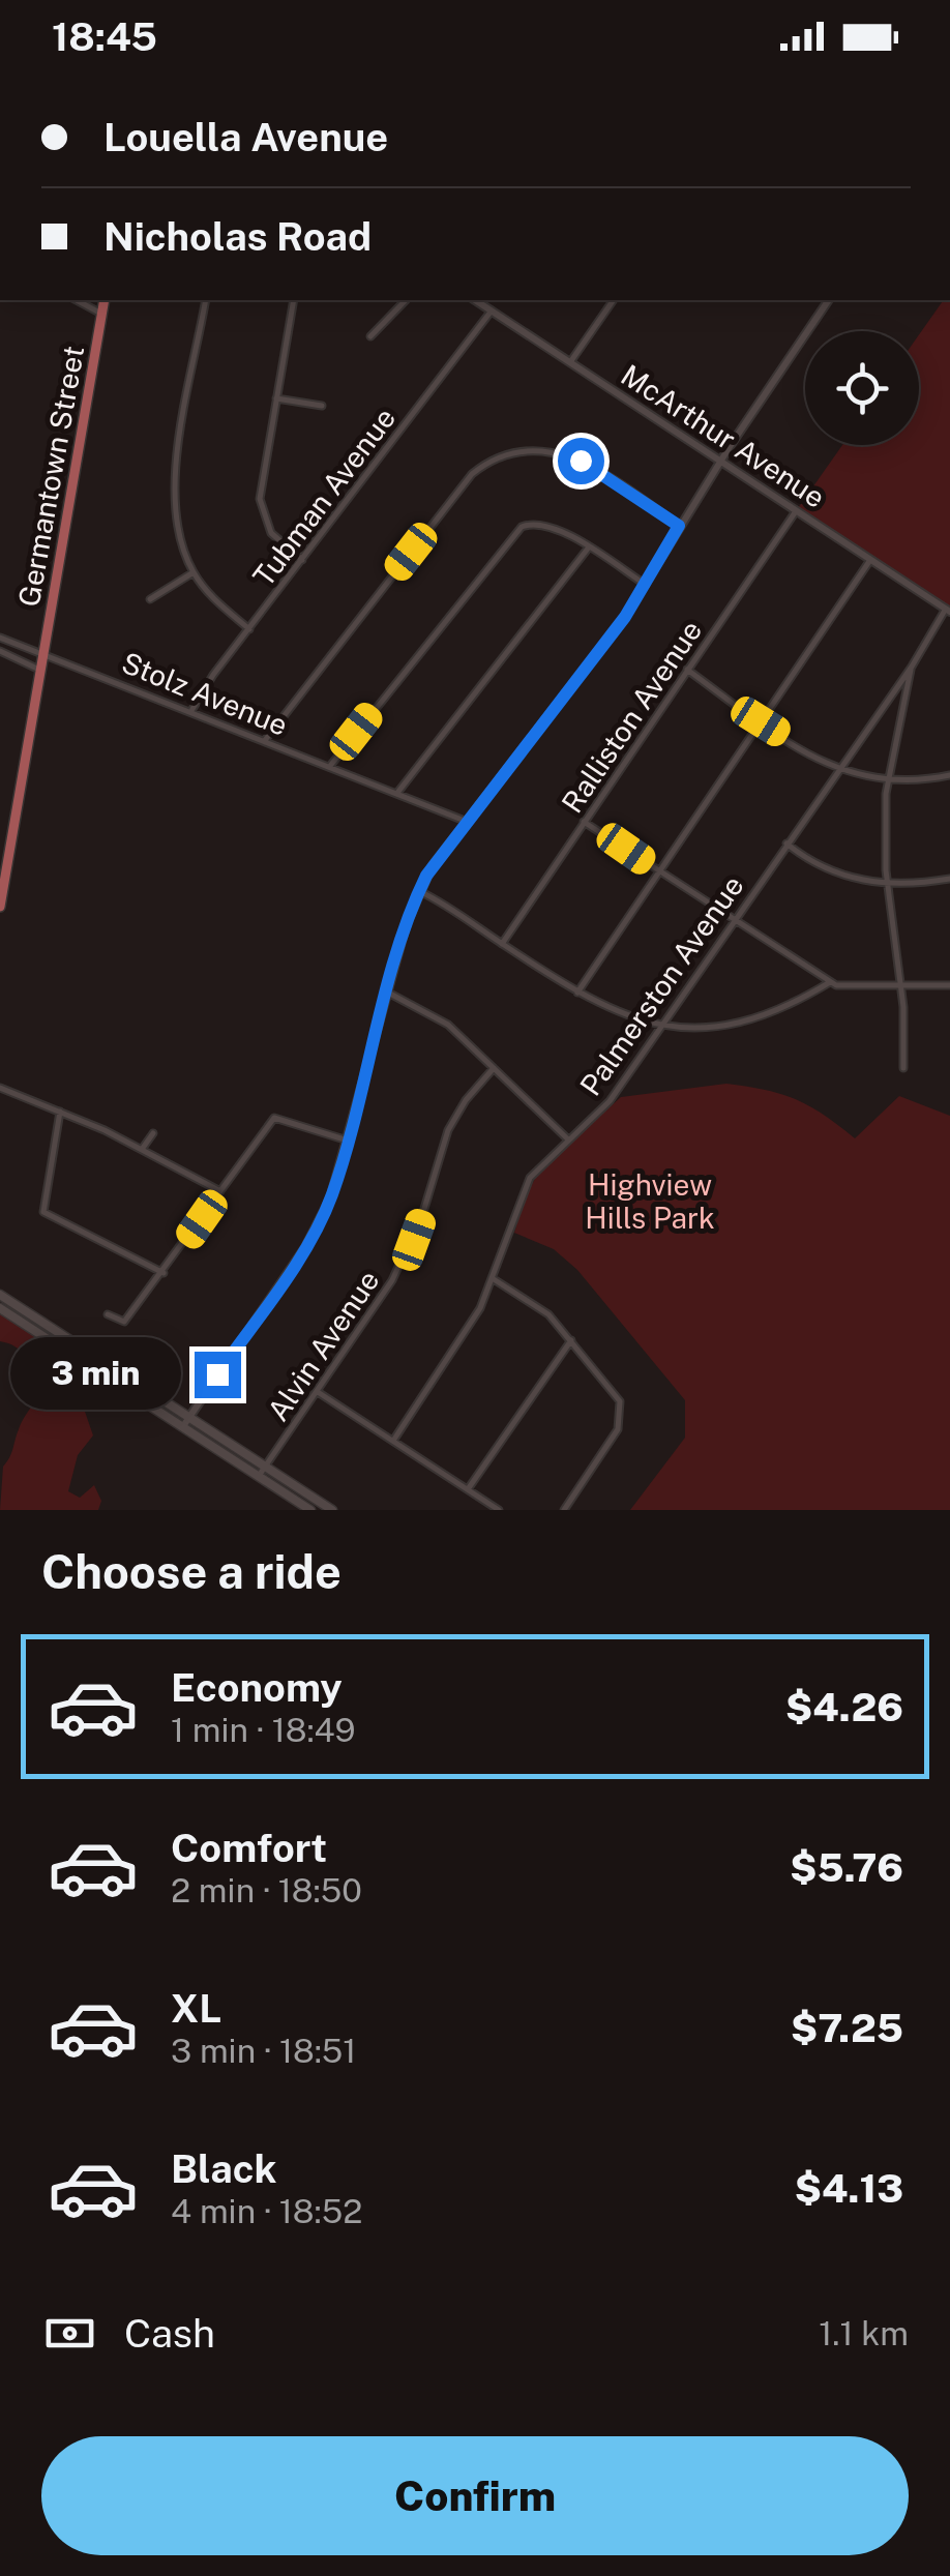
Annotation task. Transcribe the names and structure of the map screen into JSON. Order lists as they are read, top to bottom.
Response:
{
  "streets": {
    "main road": ["Germantown Street"],
    "street": [
      "McArthur Avenue",
      "Tubman Avenue",
      "Stolz Avenue",
      "Ralliston Avenue",
      "Palmerston Avenue",
      "Alvin Avenue"
    ]
  },
  "crossings": [
    ["McArthur Avenue", "Tubman Avenue"],
    ["McArthur Avenue", "Ralliston Avenue"],
    ["McArthur Avenue", "Palmerston Avenue"],
    ["Germantown Street", "Stolz Avenue"],
    ["Tubman Avenue", "Stolz Avenue"]
  ],
  "parks": ["Highview Hills Park"],
  "page": {
    "status": "18:45",
    "banner": ["Louella Avenue", "Nicholas Road"],
    "bubble": "3 min",
    "heading": "Choose a ride",
    "list": [
      {
        "name": "Economy",
        "note": "1 min · 18:49",
        "value": "$4.26"
      },
      {
        "name": "Comfort",
        "note": "2 min · 18:50",
        "value": "$5.76"
      },
      {
        "name": "XL",
        "note": "3 min · 18:51",
        "value": "$7.25"
      },
      {
        "name": "Black",
        "note": "4 min · 18:52",
        "value": "$4.13"
      }
    ],
    "pay": ["Cash", "1.1 km"],
    "buttons": "Confirm"
  }
}
